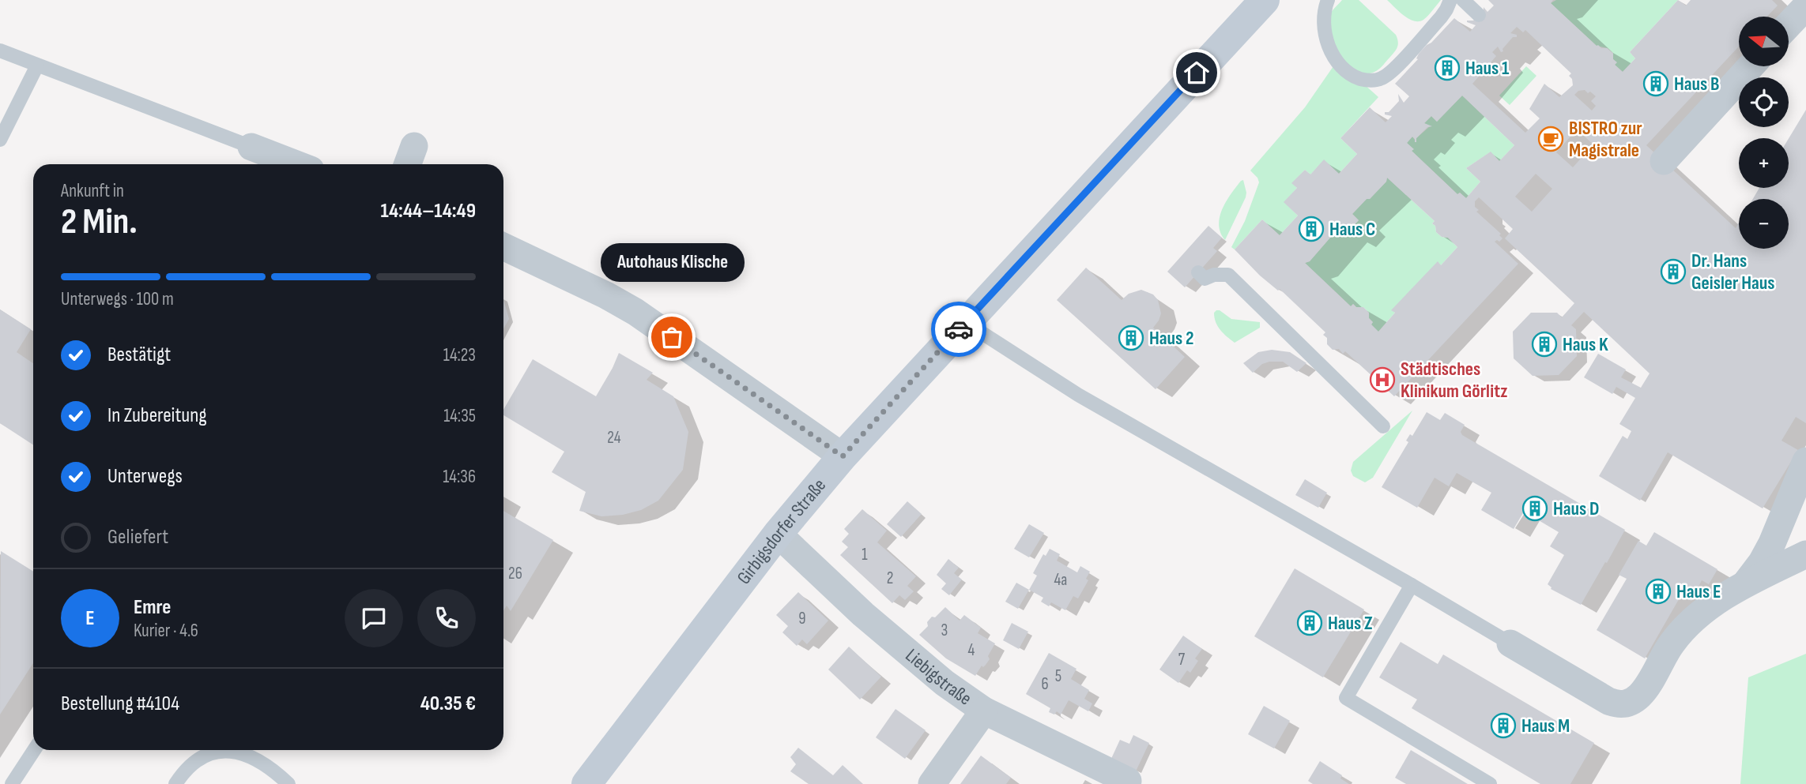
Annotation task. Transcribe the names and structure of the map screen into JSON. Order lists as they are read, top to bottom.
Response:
{
  "streets": {
    "street": ["Girbigsdorfer Straße", "Liebigstraße"]
  },
  "crossings": [
    ["Girbigsdorfer Straße", "Liebigstraße"]
  ],
  "places": {
    "building": [
      "Haus 1",
      "Haus B",
      "Haus C",
      "Dr. Hans Geisler Haus",
      "Haus 2",
      "Haus K",
      "Haus D",
      "Haus E",
      "Haus Z",
      "Haus M"
    ],
    "cafe": ["BISTRO zur Magistrale"],
    "other": ["Autohaus Klische"],
    "hospital": ["Städtisches Klinikum Görlitz"]
  },
  "house_numbers": [
    "24",
    "1",
    "26",
    "2",
    "4a",
    "9",
    "3",
    "4",
    "7",
    "5",
    "6"
  ],
  "north": "left",
  "page": {
    "map_buttons": ["+", "−"],
    "heading": ["2 Min.", "Ankunft in", "14:44–14:49"],
    "panel": [
      "Emre",
      "Kurier · 4.6",
      "Bestellung #4104",
      "40.35 €"
    ],
    "bubble": "Autohaus Klische",
    "bar": "Unterwegs · 100 m",
    "list": [
      ["Bestätigt", "14:23"],
      ["In Zubereitung", "14:35"],
      ["Unterwegs", "14:36"],
      "Geliefert"
    ],
    "round": "E"
  }
}
